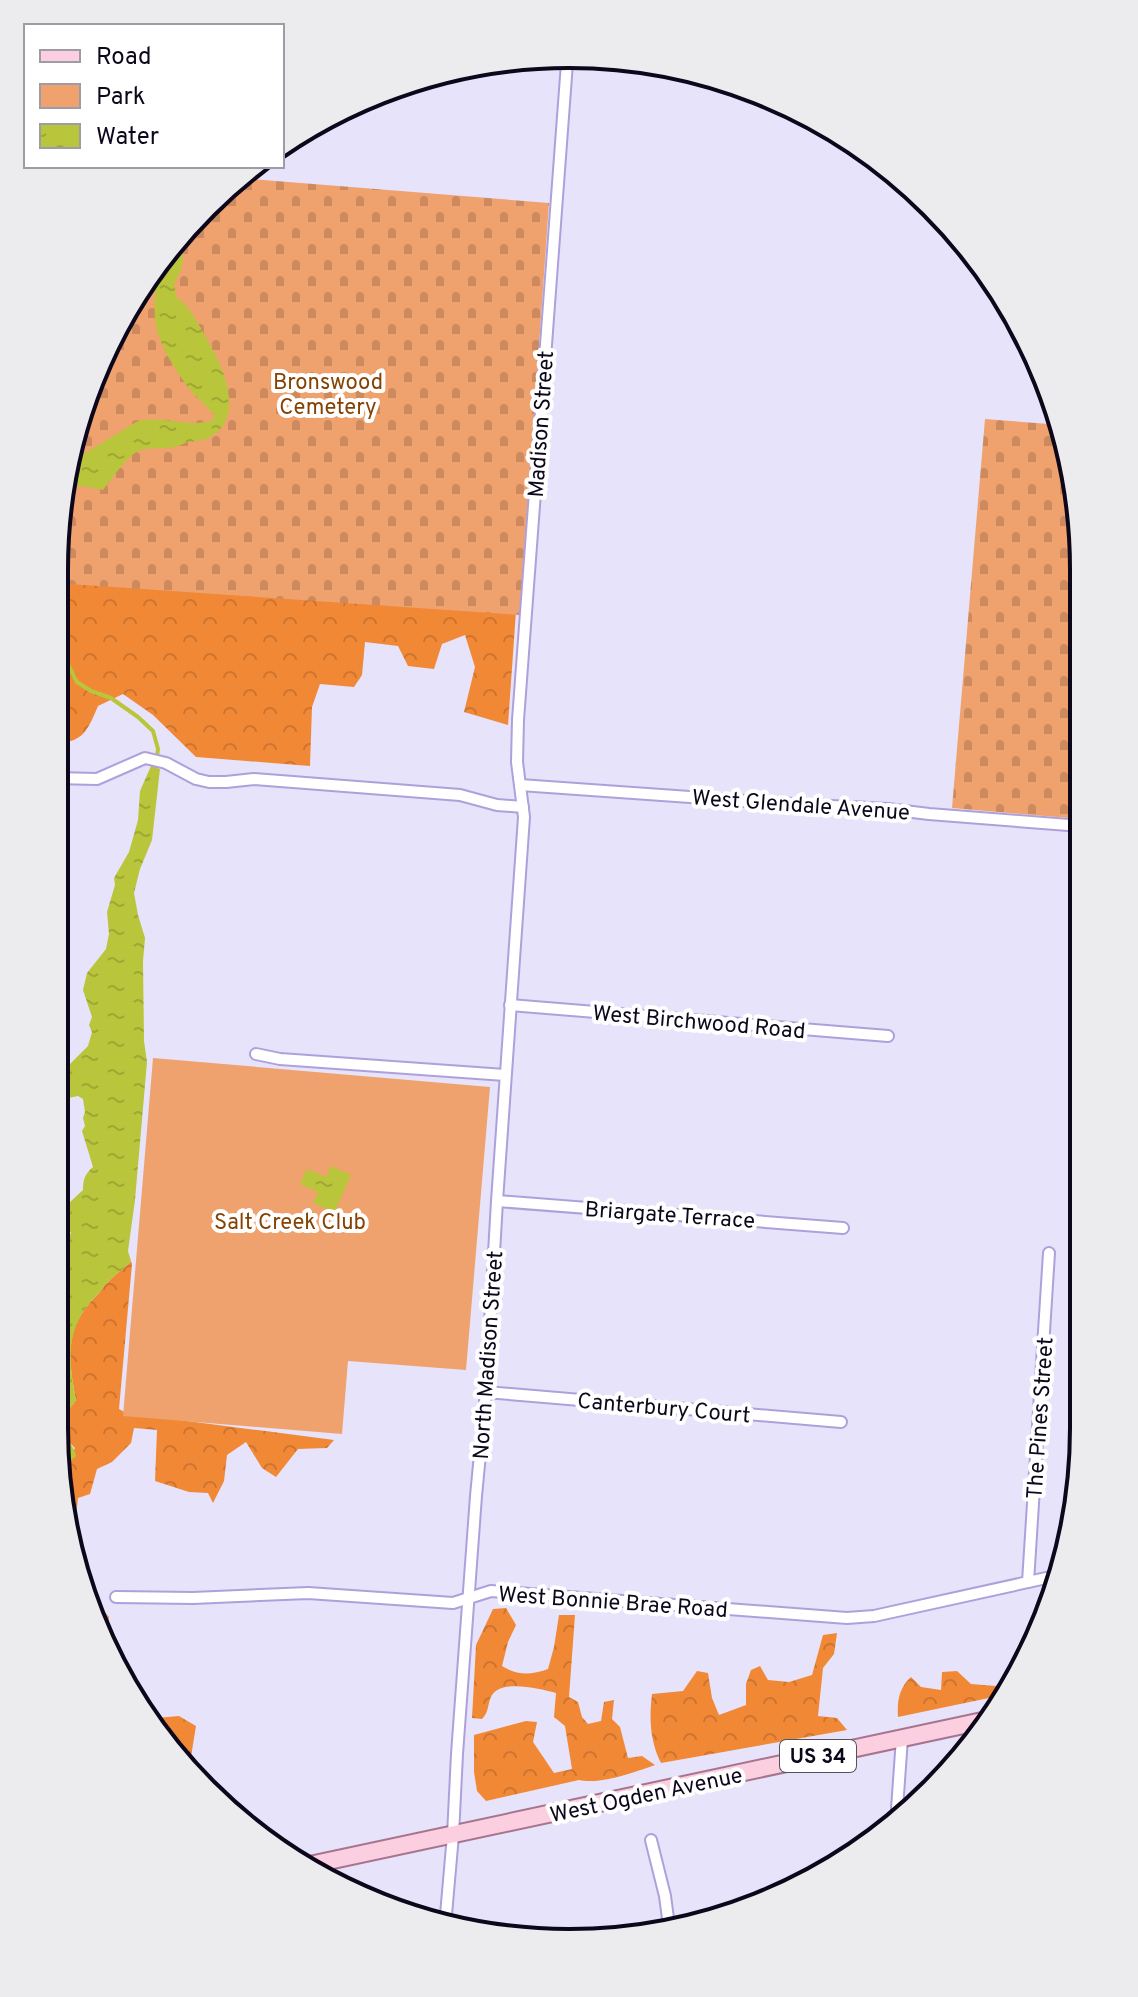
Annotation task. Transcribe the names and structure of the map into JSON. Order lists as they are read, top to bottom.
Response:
{
  "streets": {
    "main road": ["US 34", "West Ogden Avenue"],
    "street": [
      "Madison Street",
      "West Glendale Avenue",
      "West Birchwood Road",
      "Briargate Terrace",
      "North Madison Street",
      "Canterbury Court",
      "The Pines Street",
      "West Bonnie Brae Road"
    ]
  },
  "crossings": [
    ["Madison Street", "West Glendale Avenue"],
    ["Madison Street", "North Madison Street"],
    ["West Glendale Avenue", "North Madison Street"],
    ["West Birchwood Road", "North Madison Street"],
    ["Briargate Terrace", "North Madison Street"],
    ["North Madison Street", "Canterbury Court"],
    ["North Madison Street", "West Bonnie Brae Road"],
    ["North Madison Street", "West Ogden Avenue"],
    ["The Pines Street", "West Bonnie Brae Road"]
  ],
  "parks": ["Bronswood Cemetery", "Salt Creek Club"],
  "legend": ["Road", "Park", "Water"]
}
